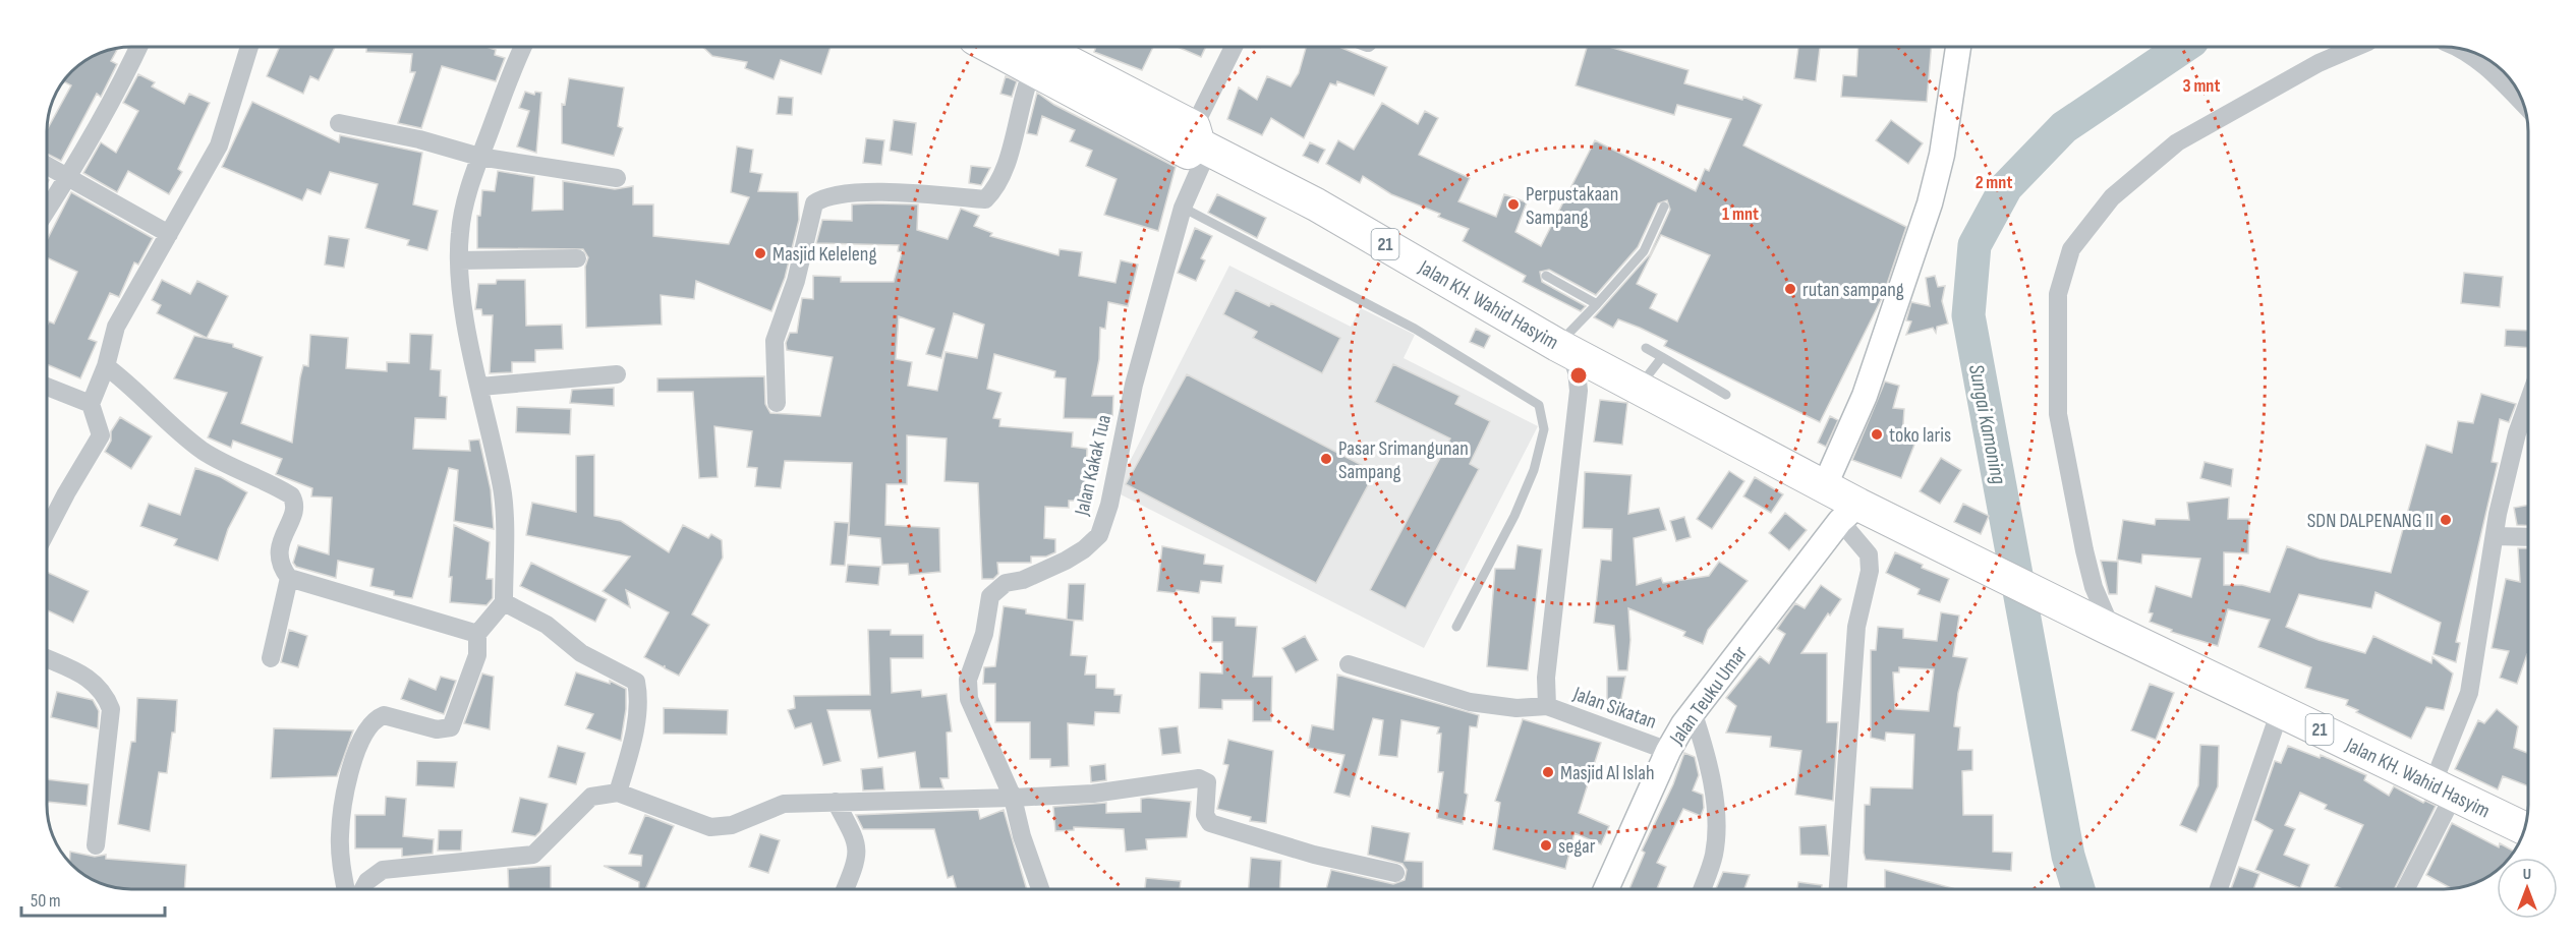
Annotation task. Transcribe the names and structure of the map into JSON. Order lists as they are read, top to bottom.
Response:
{
  "streets": {
    "highway": ["21", "Jalan KH. Wahid Hasyim"],
    "street": ["Jalan Kakak Tua", "Jalan Teuku Umar", "Jalan Sikatan"]
  },
  "crossings": [
    ["Jalan KH. Wahid Hasyim", "Jalan Kakak Tua"],
    ["Jalan KH. Wahid Hasyim", "Jalan Teuku Umar"],
    ["Jalan Teuku Umar", "Jalan Sikatan"]
  ],
  "water": ["Sungai Kamoning"],
  "places": [
    "Perpustakaan Sampang",
    "Masjid Keleleng",
    "rutan sampang",
    "toko laris",
    "Pasar Srimangunan Sampang",
    "SDN DALPENANG II",
    "Masjid Al Islah",
    "segar"
  ],
  "scale_bar": "50 m",
  "north": "top",
  "rings": ["3 mnt", "2 mnt", "1 mnt"]
}
